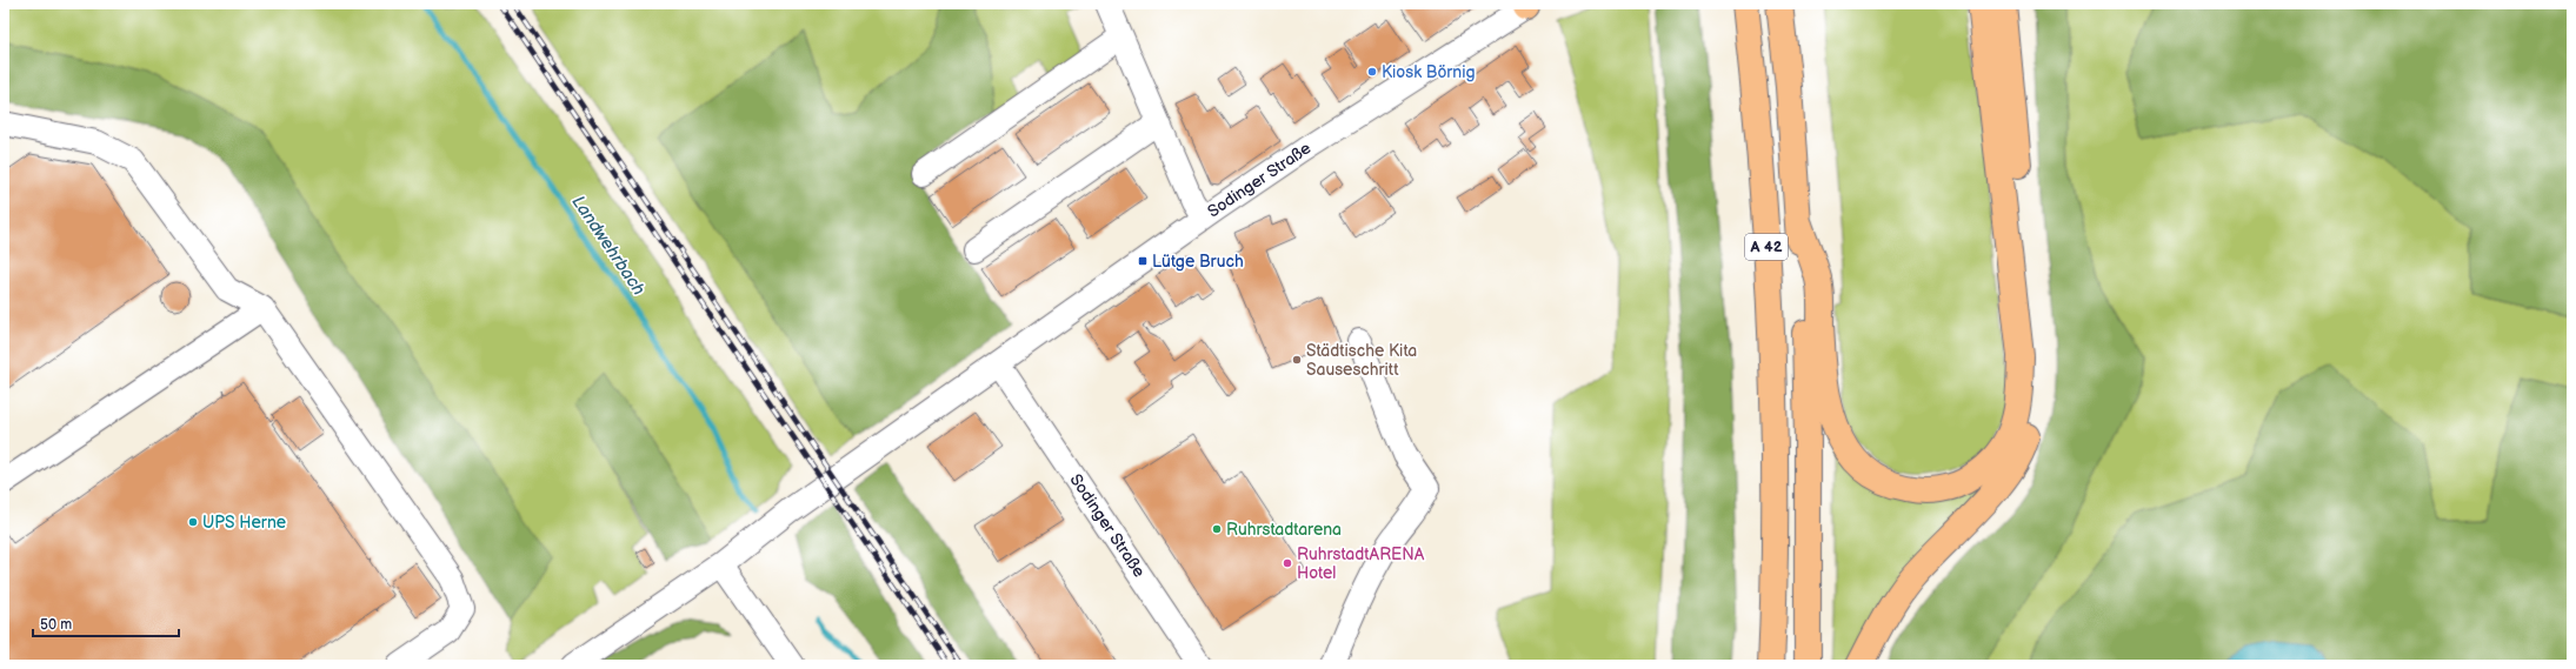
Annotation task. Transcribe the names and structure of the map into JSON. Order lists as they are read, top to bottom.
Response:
{
  "streets": {
    "highway": ["A 42"],
    "street": ["Sodinger Straße"]
  },
  "water": ["Landwehrbach"],
  "places": {
    "other": [
      "Kiosk Börnig",
      "Städtische Kita Sauseschritt",
      "UPS Herne",
      "Ruhrstadtarena",
      "RuhrstadtARENA Hotel"
    ],
    "transit": ["Lütge Bruch"]
  },
  "scale_bar": "50 m"
}
